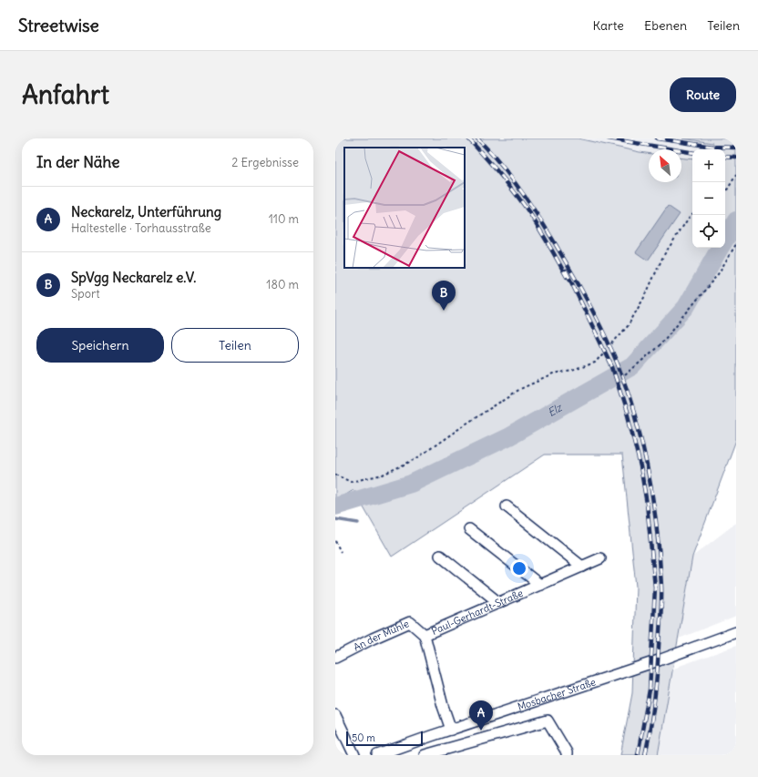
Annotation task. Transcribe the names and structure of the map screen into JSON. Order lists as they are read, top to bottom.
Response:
{
  "streets": {
    "street": ["Paul-Gerhardt-Straße", "An der Mühle", "Mosbacher Straße"]
  },
  "crossings": [
    ["Paul-Gerhardt-Straße", "An der Mühle"],
    ["Paul-Gerhardt-Straße", "Mosbacher Straße"]
  ],
  "water": ["Elz"],
  "scale_bar": "50 m",
  "north": "top left",
  "page": {
    "header": "Streetwise",
    "nav": ["Karte", "Ebenen", "Teilen"],
    "buttons": [
      "Route",
      ["Speichern", "Teilen"]
    ],
    "title": "Anfahrt",
    "heading": ["In der Nähe", "2 Ergebnisse"],
    "map_buttons": ["+", "−"],
    "list": [
      {
        "mark": "A",
        "name": "Neckarelz, Unterführung",
        "note": "Haltestelle · Torhausstraße",
        "value": "110 m"
      },
      {
        "mark": "B",
        "name": "SpVgg Neckarelz e.V.",
        "note": "Sport",
        "value": "180 m"
      }
    ],
    "pins": ["B", "A"],
    "scale": "50 m"
  }
}
